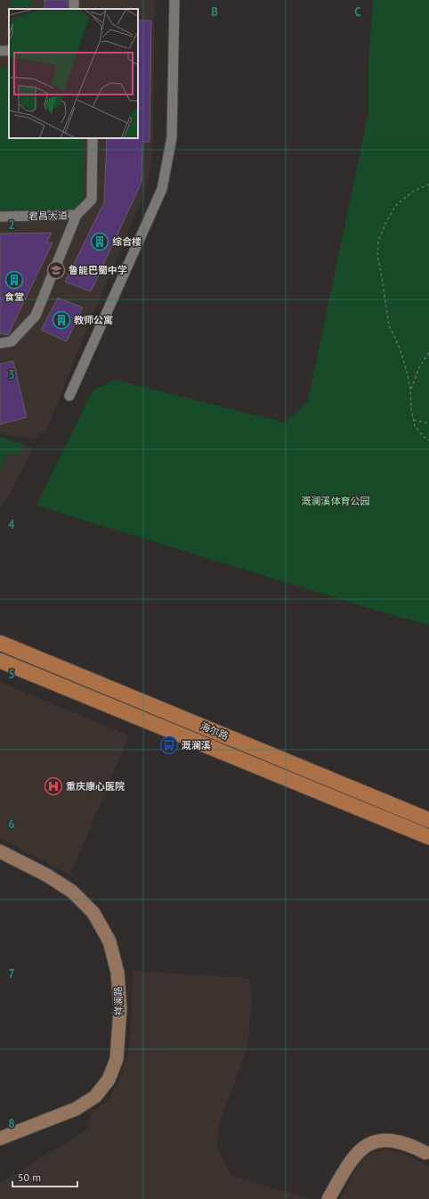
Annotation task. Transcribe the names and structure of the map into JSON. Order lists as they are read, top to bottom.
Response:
{
  "streets": {
    "main road": ["海尔路"],
    "street": ["君昌大道", "祥澜路"]
  },
  "parks": ["溉澜溪体育公园"],
  "places": {
    "building": ["综合楼", "食堂", "教师公寓"],
    "school or university": ["鲁能巴蜀中学"],
    "bus stop": ["溉澜溪"],
    "hospital": ["重庆康心医院"]
  },
  "scale_bar": "50 m",
  "grid": {
    "columns": ["B", "C"],
    "rows": [
      "2",
      "3",
      "4",
      "5",
      "6",
      "7",
      "8"
    ]
  }
}
